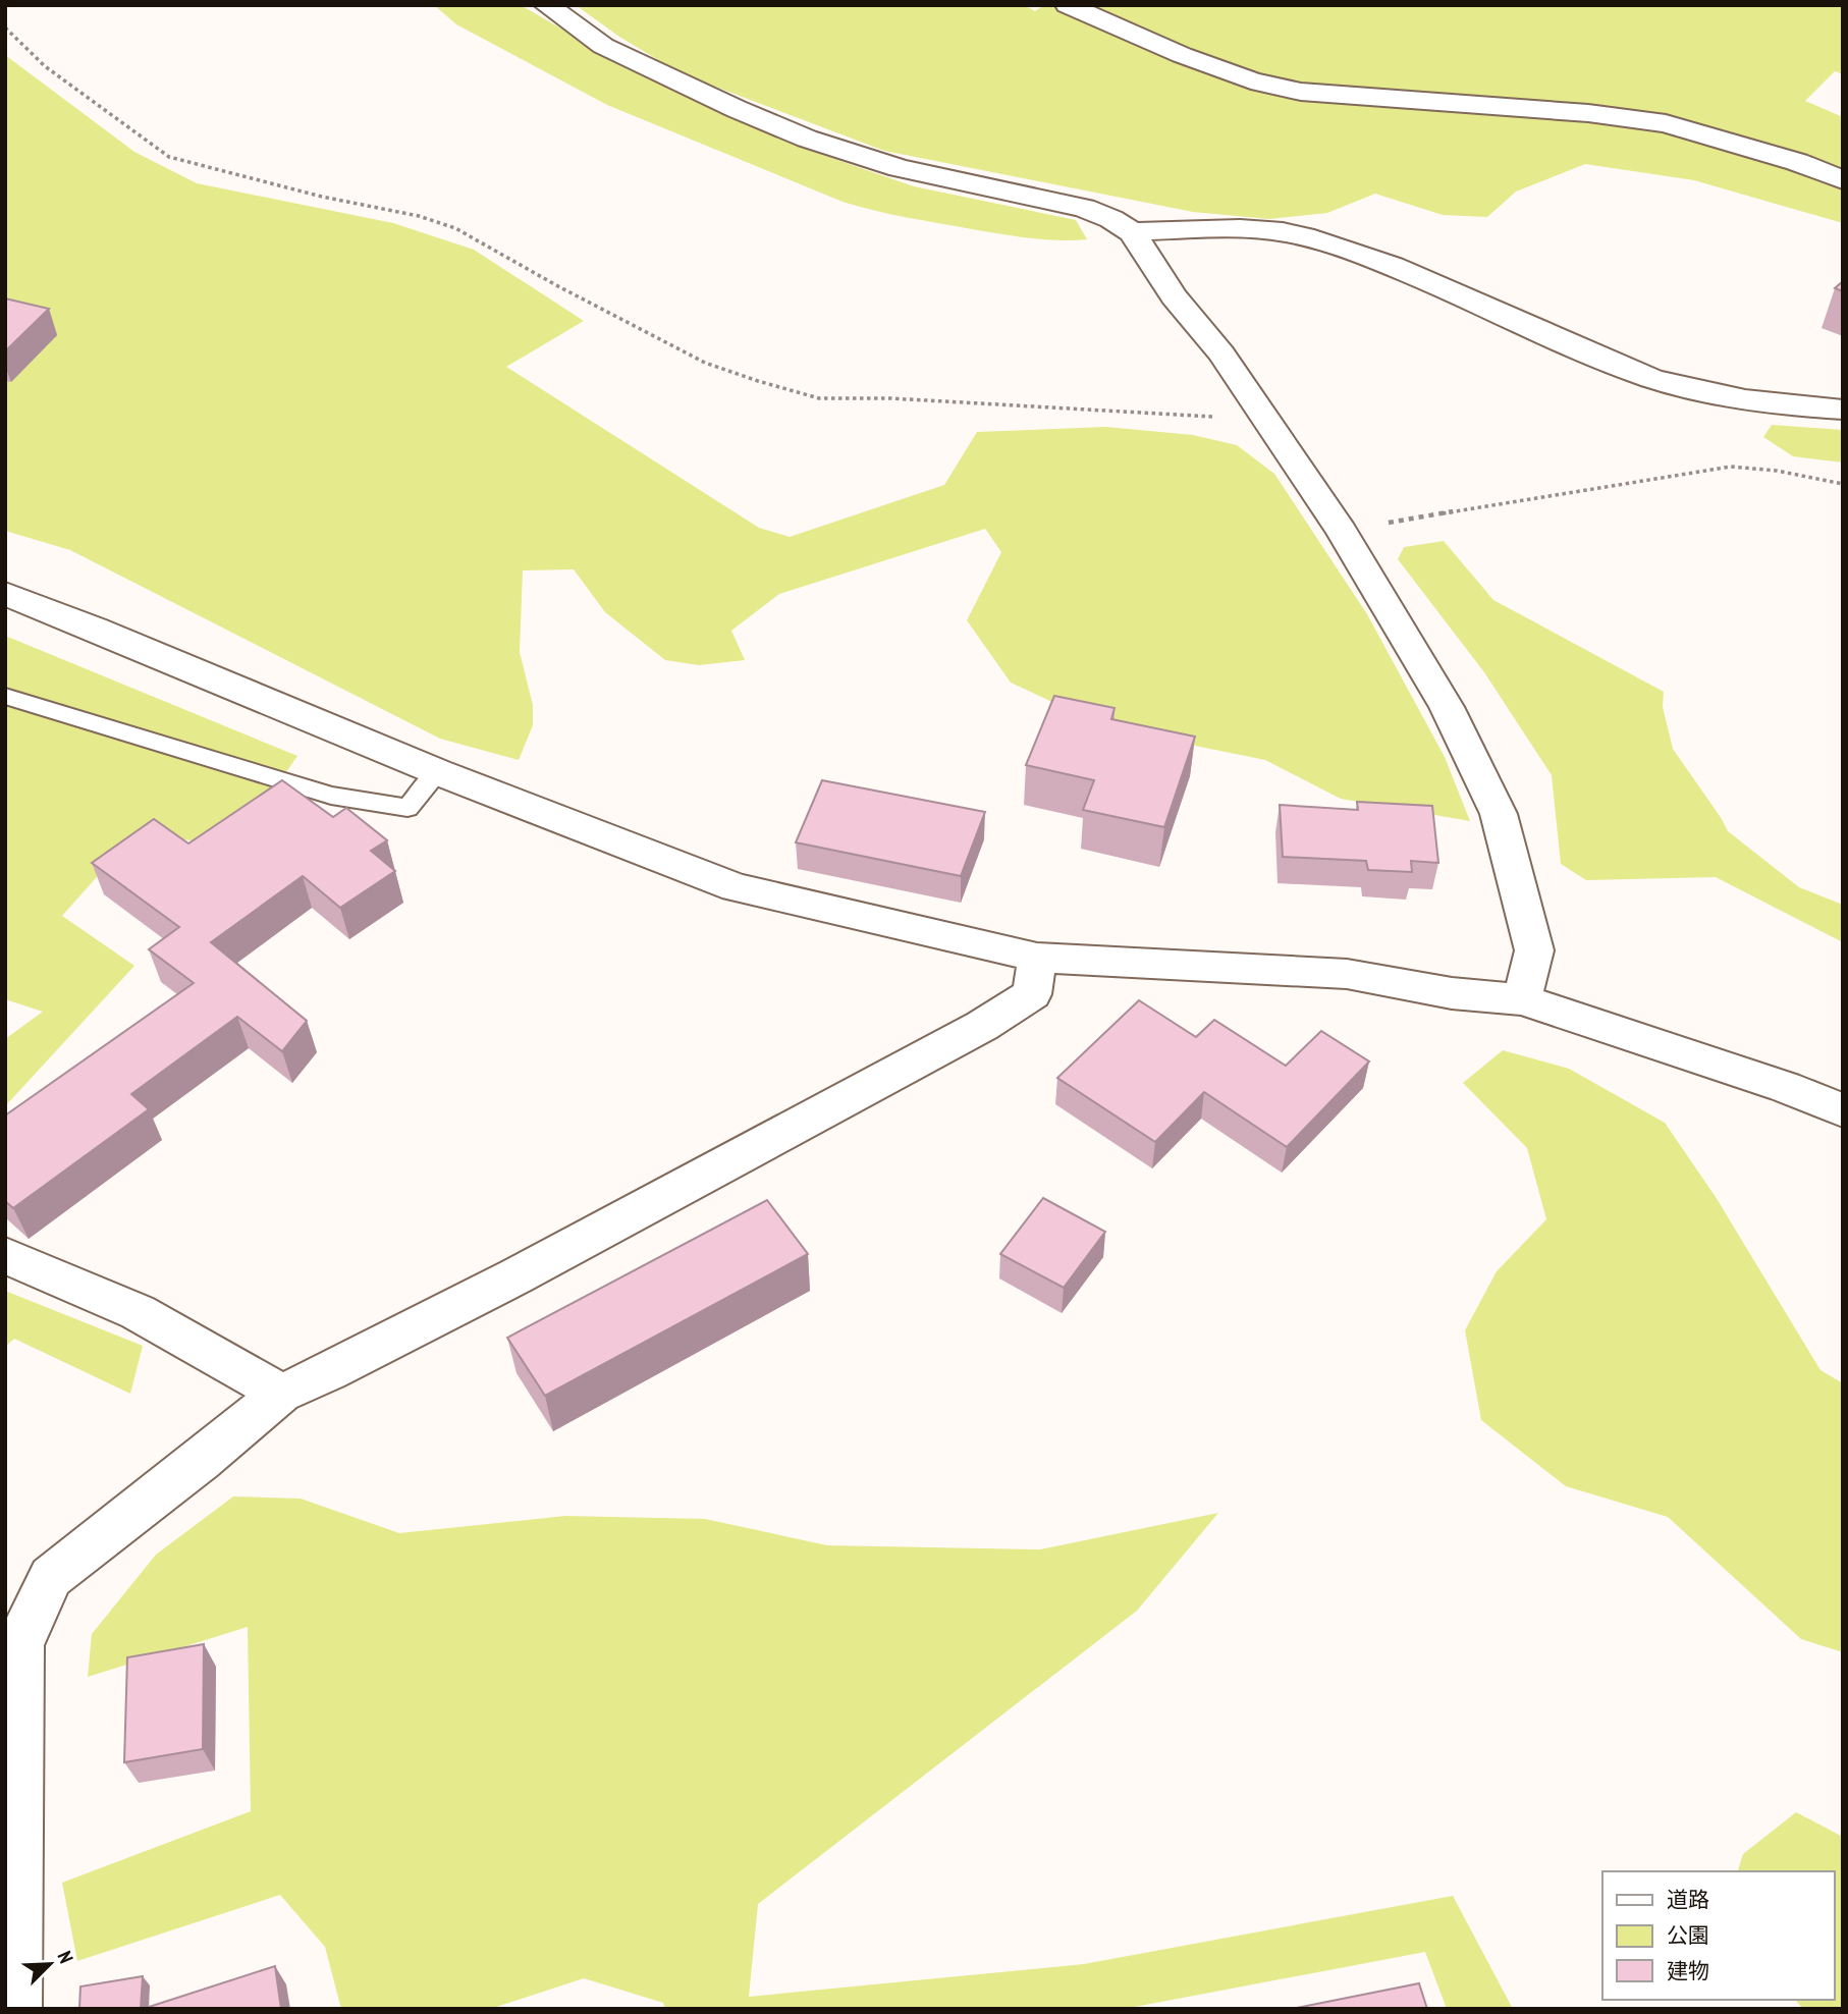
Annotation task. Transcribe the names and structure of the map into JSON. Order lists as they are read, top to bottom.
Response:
{
  "legend": ["道路", "公園", "建物"],
  "north": "top right"
}
